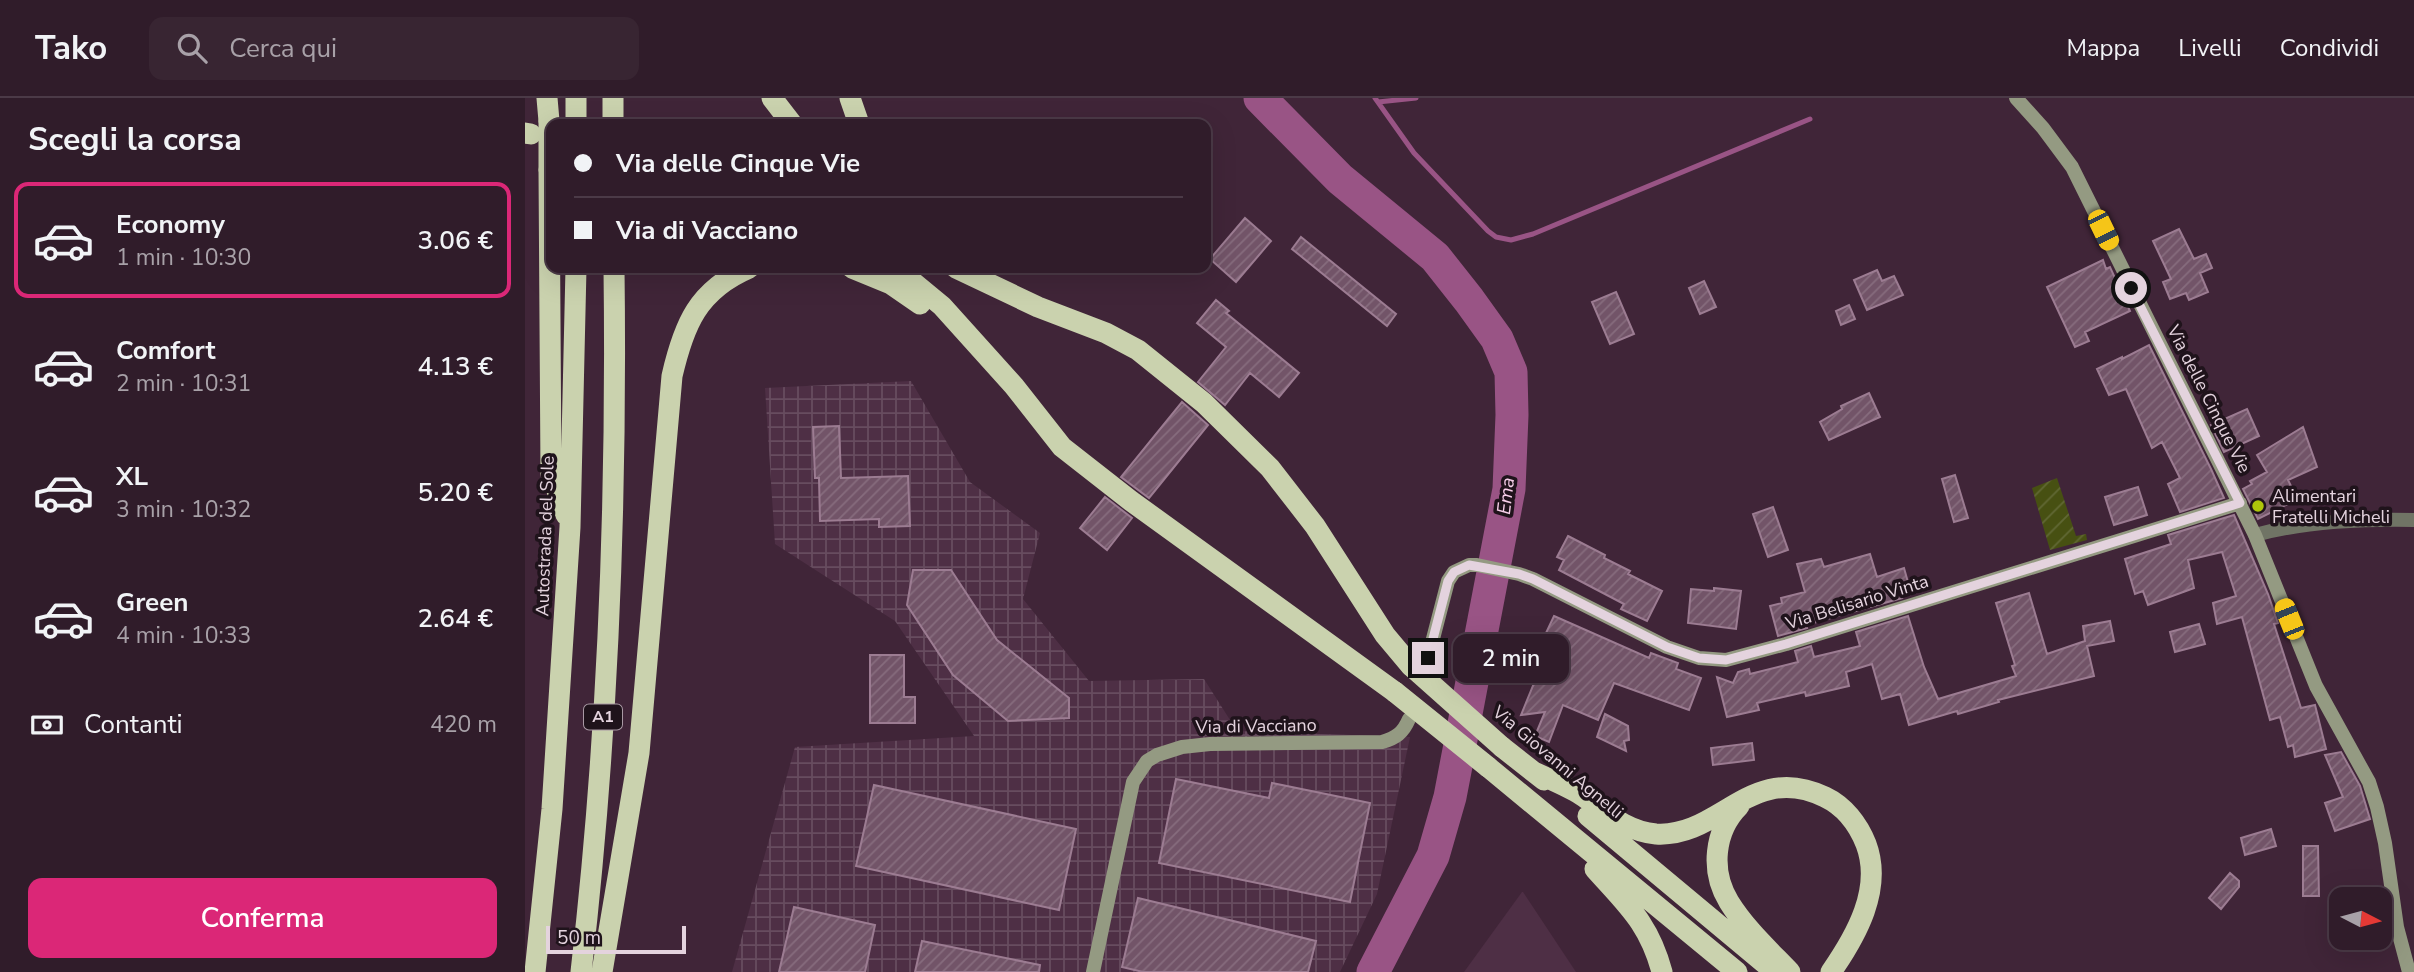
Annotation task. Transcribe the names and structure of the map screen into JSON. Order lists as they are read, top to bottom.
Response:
{
  "streets": {
    "highway": ["Autostrada del Sole", "A1", "Via Giovanni Agnelli"],
    "street": ["Via delle Cinque Vie", "Via Belisario Vinta", "Via di Vacciano"]
  },
  "crossings": [
    ["Via delle Cinque Vie", "Via Belisario Vinta"],
    ["Via Belisario Vinta", "Via Giovanni Agnelli"]
  ],
  "water": ["Ema"],
  "places": ["Alimentari Fratelli Micheli"],
  "scale_bar": "50 m",
  "north": "right",
  "page": {
    "header": "Tako",
    "search": "Cerca qui",
    "nav": ["Mappa", "Livelli", "Condividi"],
    "heading": "Scegli la corsa",
    "banner": ["Via delle Cinque Vie", "Via di Vacciano"],
    "list": [
      {
        "name": "Economy",
        "note": "1 min · 10:30",
        "value": "3.06 €"
      },
      {
        "name": "Comfort",
        "note": "2 min · 10:31",
        "value": "4.13 €"
      },
      {
        "name": "XL",
        "note": "3 min · 10:32",
        "value": "5.20 €"
      },
      {
        "name": "Green",
        "note": "4 min · 10:33",
        "value": "2.64 €"
      }
    ],
    "bubble": "2 min",
    "pay": ["Contanti", "420 m"],
    "buttons": "Conferma",
    "scale": "50 m"
  }
}
